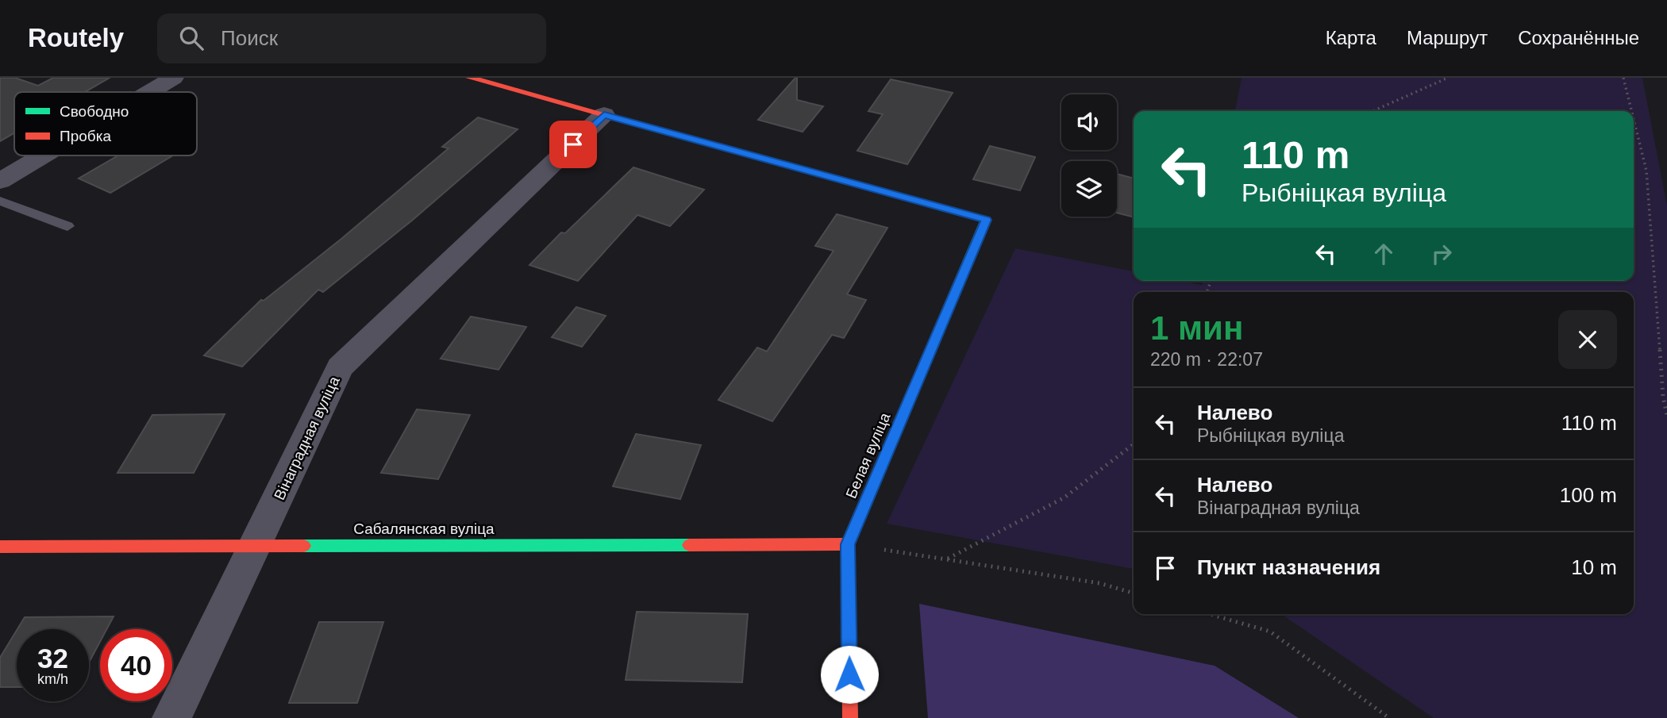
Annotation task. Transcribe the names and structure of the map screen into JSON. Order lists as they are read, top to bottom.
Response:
{
  "streets": {
    "street": ["Вінаградная вуліца", "Белая вуліца", "Сабалянская вуліца"]
  },
  "crossings": [
    ["Вінаградная вуліца", "Белая вуліца"],
    ["Вінаградная вуліца", "Сабалянская вуліца"],
    ["Белая вуліца", "Сабалянская вуліца"]
  ],
  "legend": ["Свободно", "Пробка"],
  "page": {
    "header": "Routely",
    "search": "Поиск",
    "nav": ["Карта", "Маршрут", "Сохранённые"],
    "turn": ["110 m", "Рыбніцкая вуліца"],
    "heading": ["1 мин", "220 m · 22:07"],
    "list": [
      {
        "name": "Налево",
        "note": "Рыбніцкая вуліца",
        "value": "110 m"
      },
      {
        "name": "Налево",
        "note": "Вінаградная вуліца",
        "value": "100 m"
      },
      {
        "name": "Пункт назначения",
        "value": "10 m"
      }
    ],
    "speed": "32 km/h",
    "limit": "40"
  }
}
